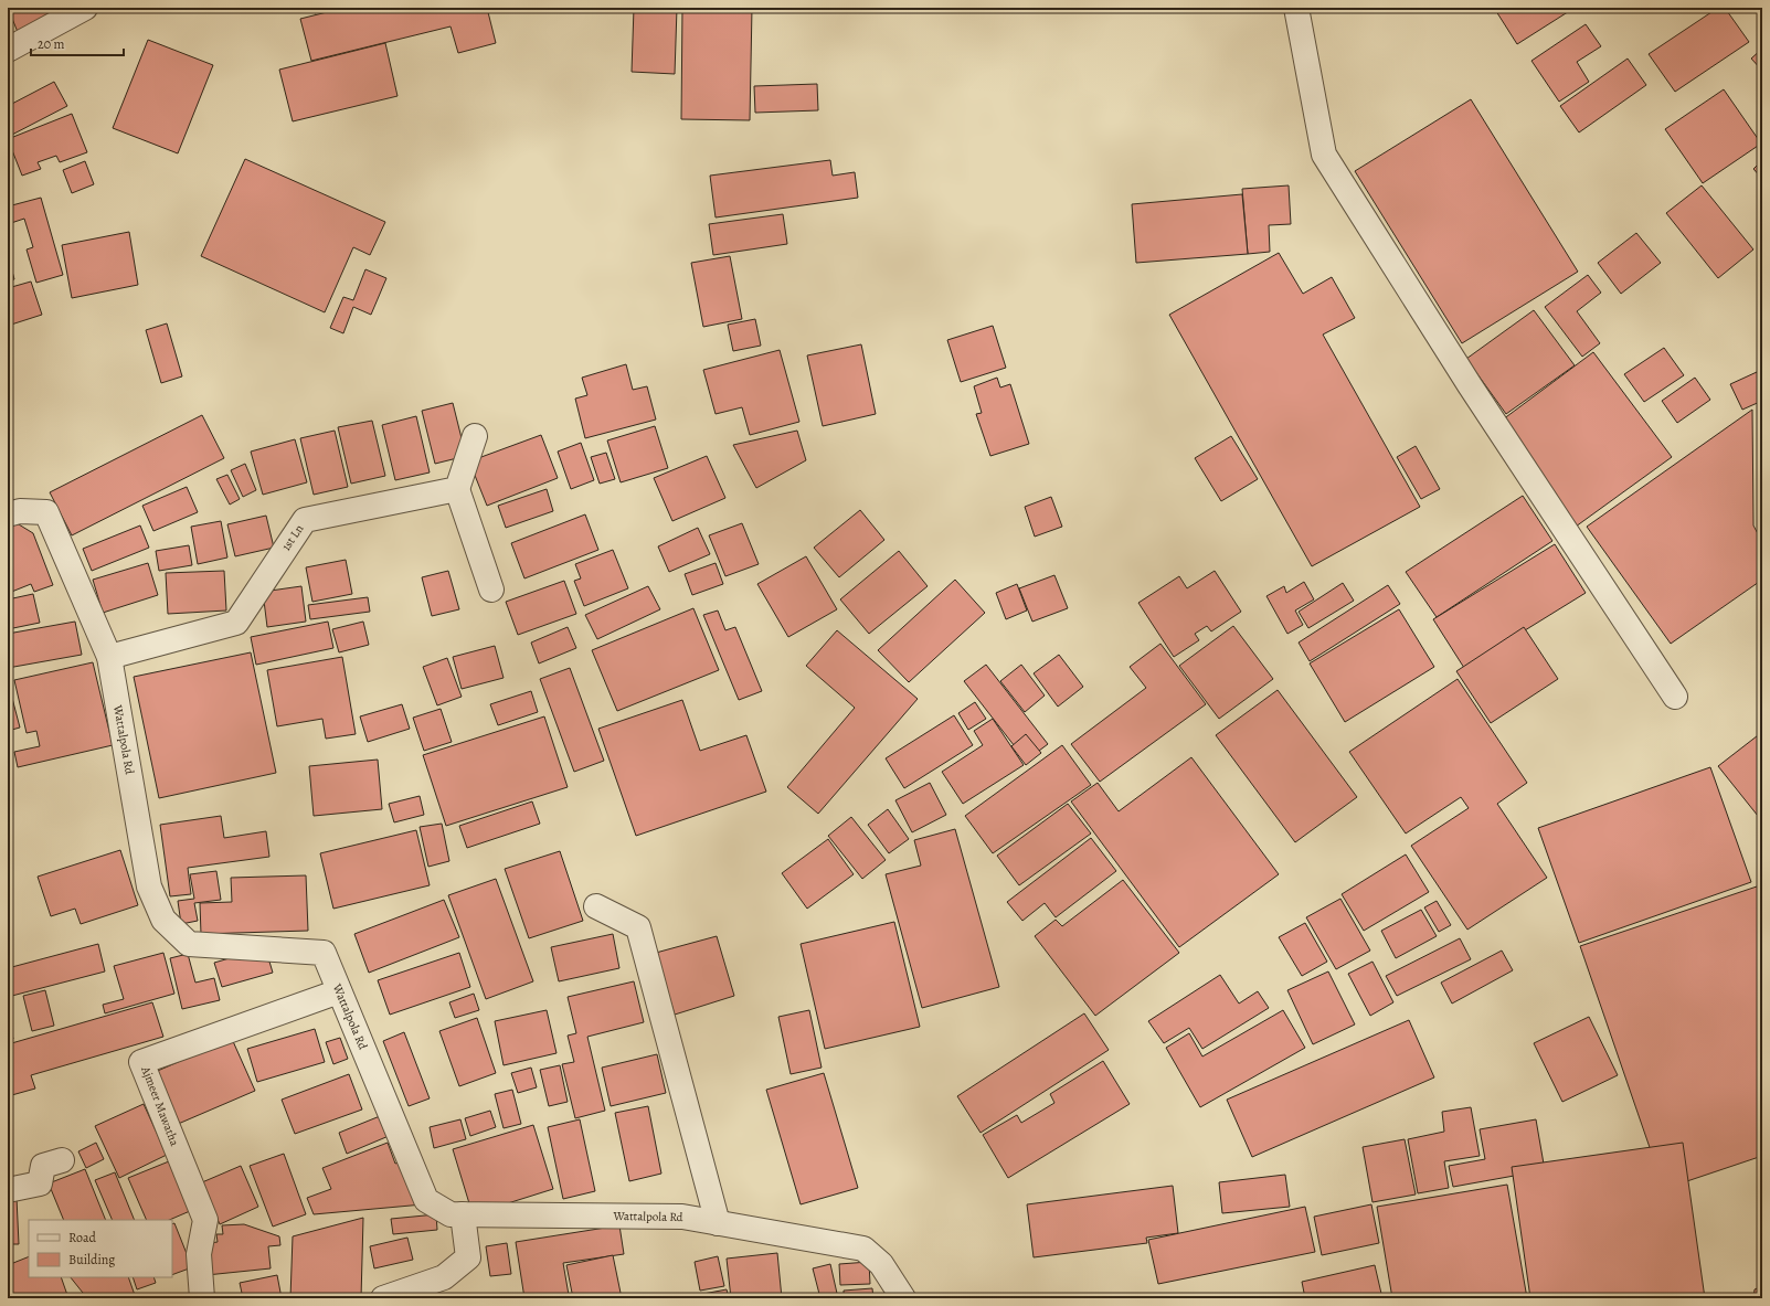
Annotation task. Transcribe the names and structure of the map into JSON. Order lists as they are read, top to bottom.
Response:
{
  "streets": {
    "street": ["1st Ln", "Wattalpola Rd", "Ajmeer Mawatha"]
  },
  "crossings": [
    ["1st Ln", "Wattalpola Rd"],
    ["Wattalpola Rd", "Ajmeer Mawatha"]
  ],
  "legend": ["Road", "Building"],
  "scale_bar": "20 m"
}
